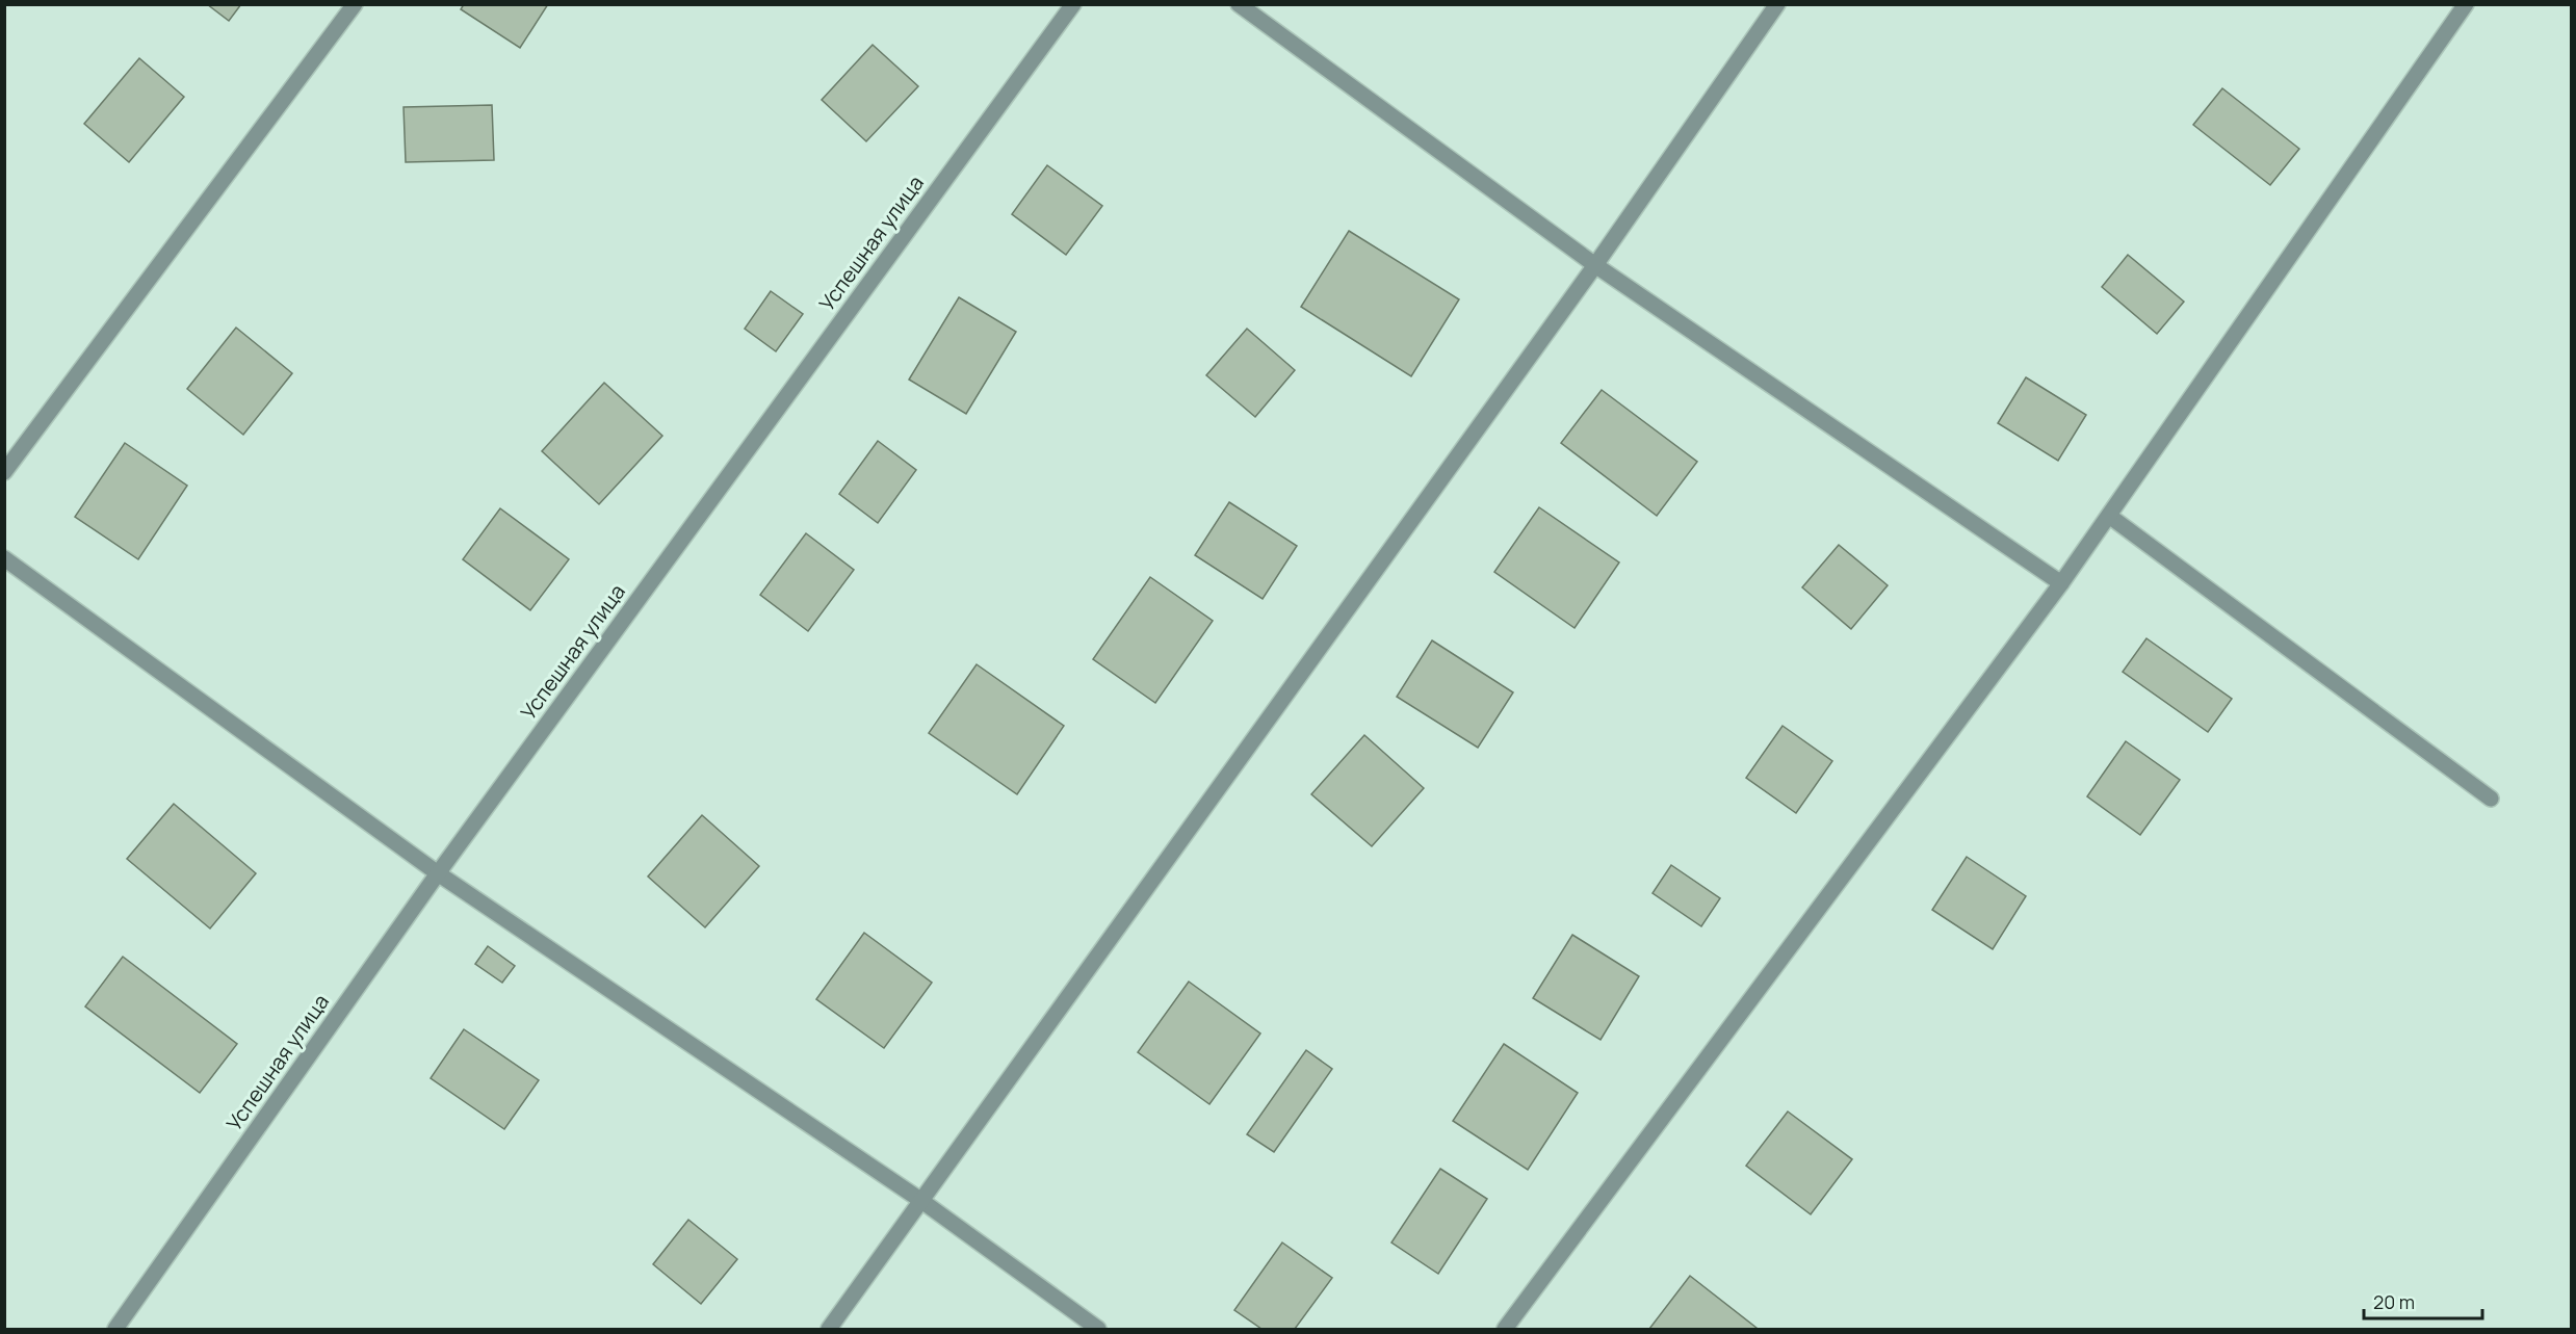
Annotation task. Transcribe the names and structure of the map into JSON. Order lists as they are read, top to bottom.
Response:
{
  "streets": {
    "street": ["Успешная улица"]
  },
  "scale_bar": "20 m"
}
